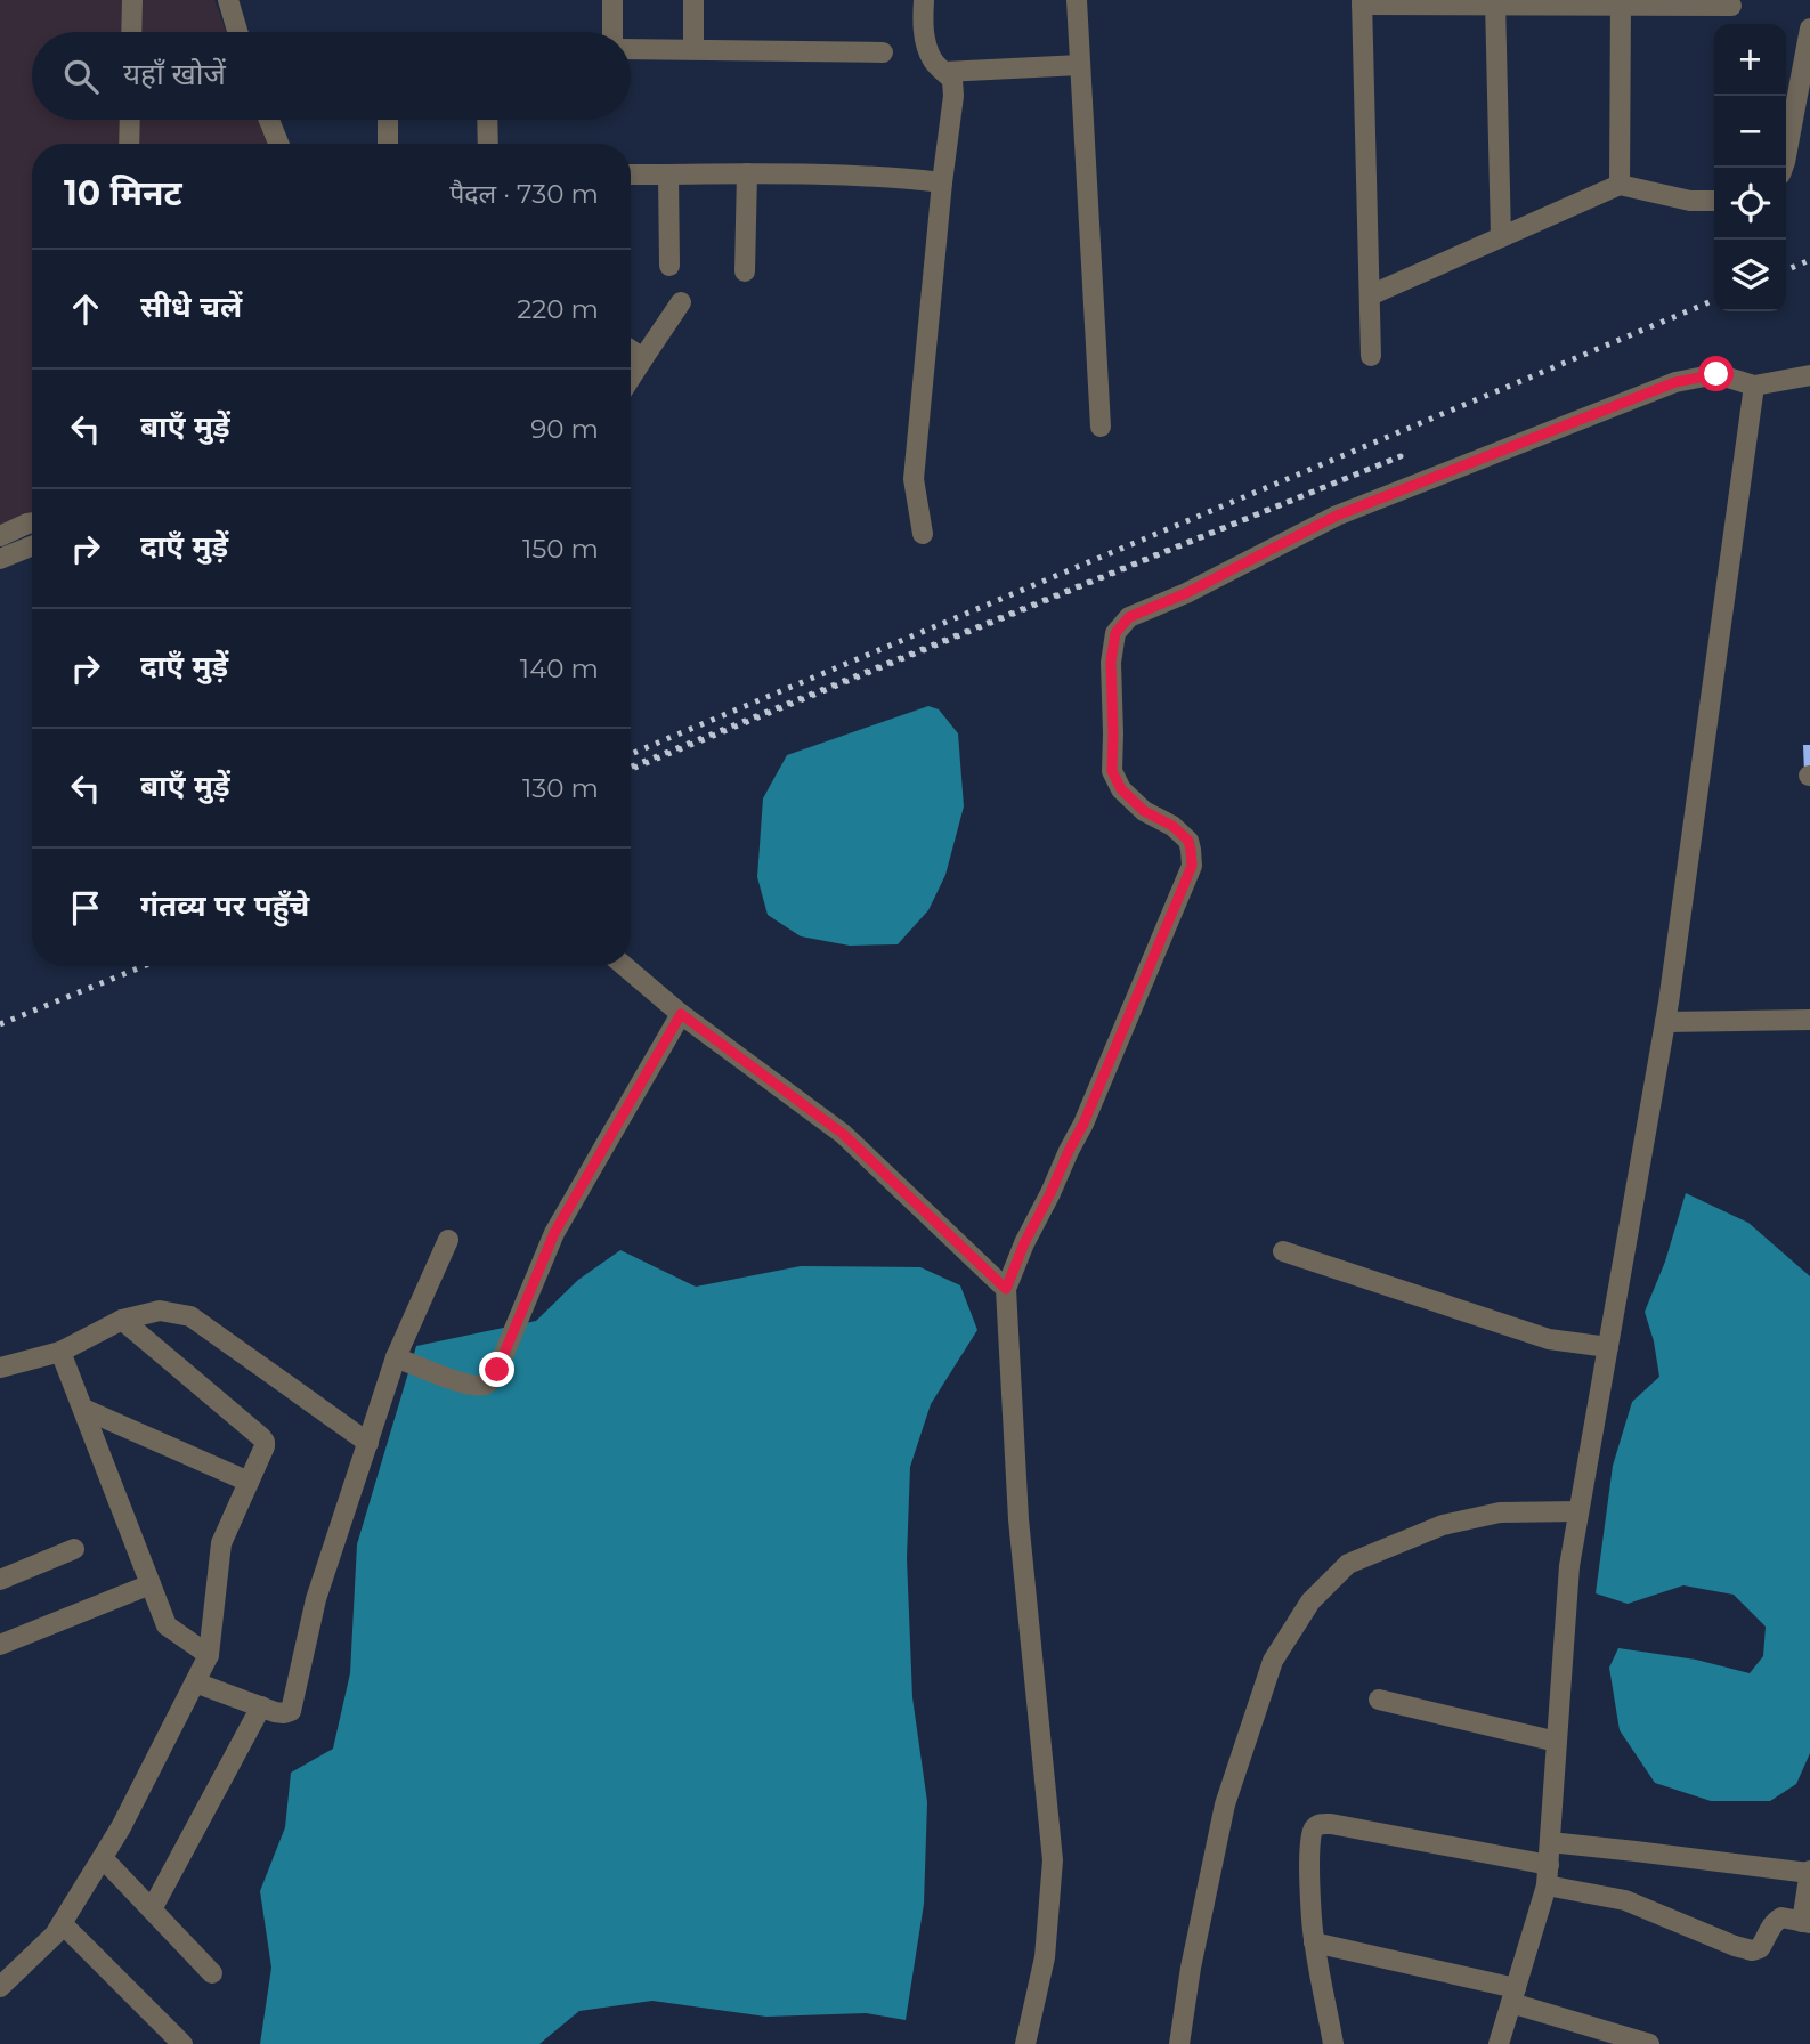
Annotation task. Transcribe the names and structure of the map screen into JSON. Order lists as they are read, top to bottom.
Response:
{
  "page": {
    "map_buttons": ["+", "−"],
    "search": "यहाँ खोजें",
    "heading": ["10 मिनट", "पैदल · 730 m"],
    "list": [
      ["सीधे चलें", "220 m"],
      ["बाएँ मुड़ें", "90 m"],
      ["दाएँ मुड़ें", "150 m"],
      ["दाएँ मुड़ें", "140 m"],
      ["बाएँ मुड़ें", "130 m"],
      "गंतव्य पर पहुँचे"
    ]
  }
}
